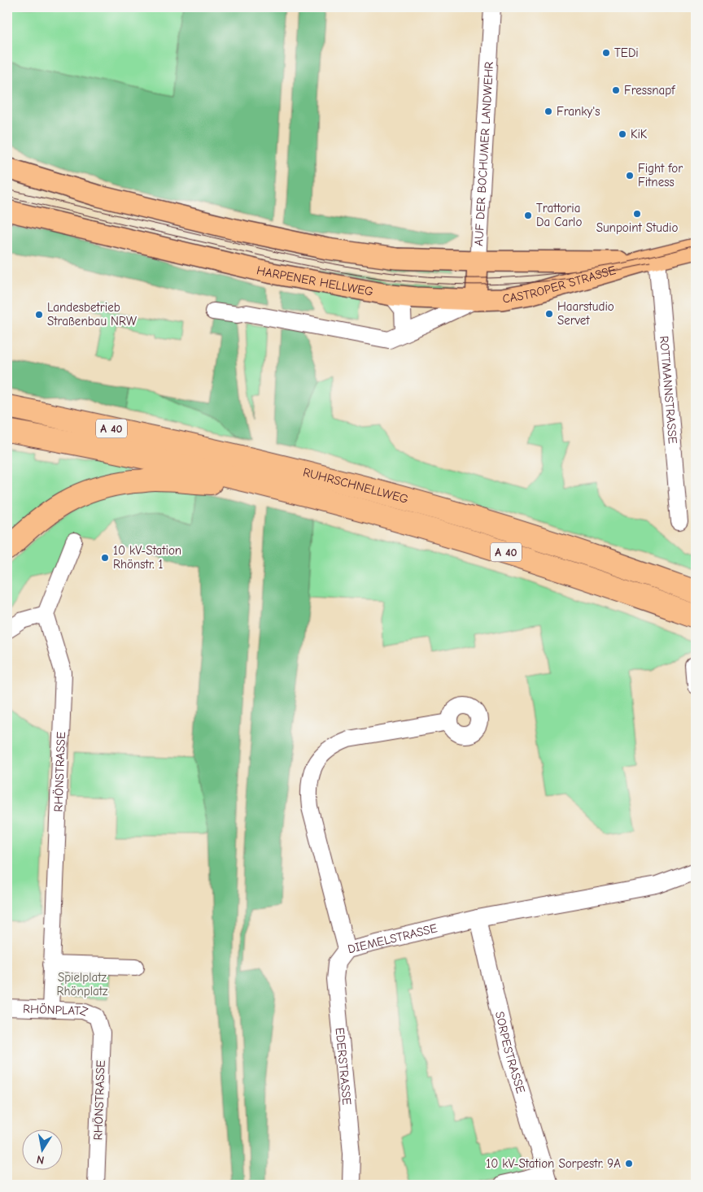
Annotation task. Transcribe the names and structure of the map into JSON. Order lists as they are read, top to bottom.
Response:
{
  "streets": {
    "highway": ["A 40", "RUHRSCHNELLWEG"],
    "main road": ["AUF DER BOCHUMER LANDWEHR", "HARPENER HELLWEG", "CASTROPER STRASSE"],
    "street": [
      "ROTTMANNSTRASSE",
      "RHÖNSTRASSE",
      "DIEMELSTRASSE",
      "RHÖNPLATZ",
      "SORPESTRASSE",
      "EDERSTRASSE"
    ]
  },
  "crossings": [
    ["AUF DER BOCHUMER LANDWEHR", "CASTROPER STRASSE"],
    ["HARPENER HELLWEG", "CASTROPER STRASSE"],
    ["CASTROPER STRASSE", "ROTTMANNSTRASSE"],
    ["RHÖNSTRASSE", "RHÖNPLATZ"],
    ["DIEMELSTRASSE", "SORPESTRASSE"],
    ["DIEMELSTRASSE", "EDERSTRASSE"]
  ],
  "parks": ["Spielplatz Rhönplatz"],
  "places": [
    "TEDi",
    "Fressnapf",
    "Franky's",
    "KiK",
    "Fight for Fitness",
    "Sunpoint Studio",
    "Trattoria Da Carlo",
    "Haarstudio Servet",
    "Landesbetrieb Straßenbau NRW",
    "10 kV-Station Rhönstr. 1",
    "10 kV-Station Sorpestr. 9A"
  ],
  "north": "bottom"
}
